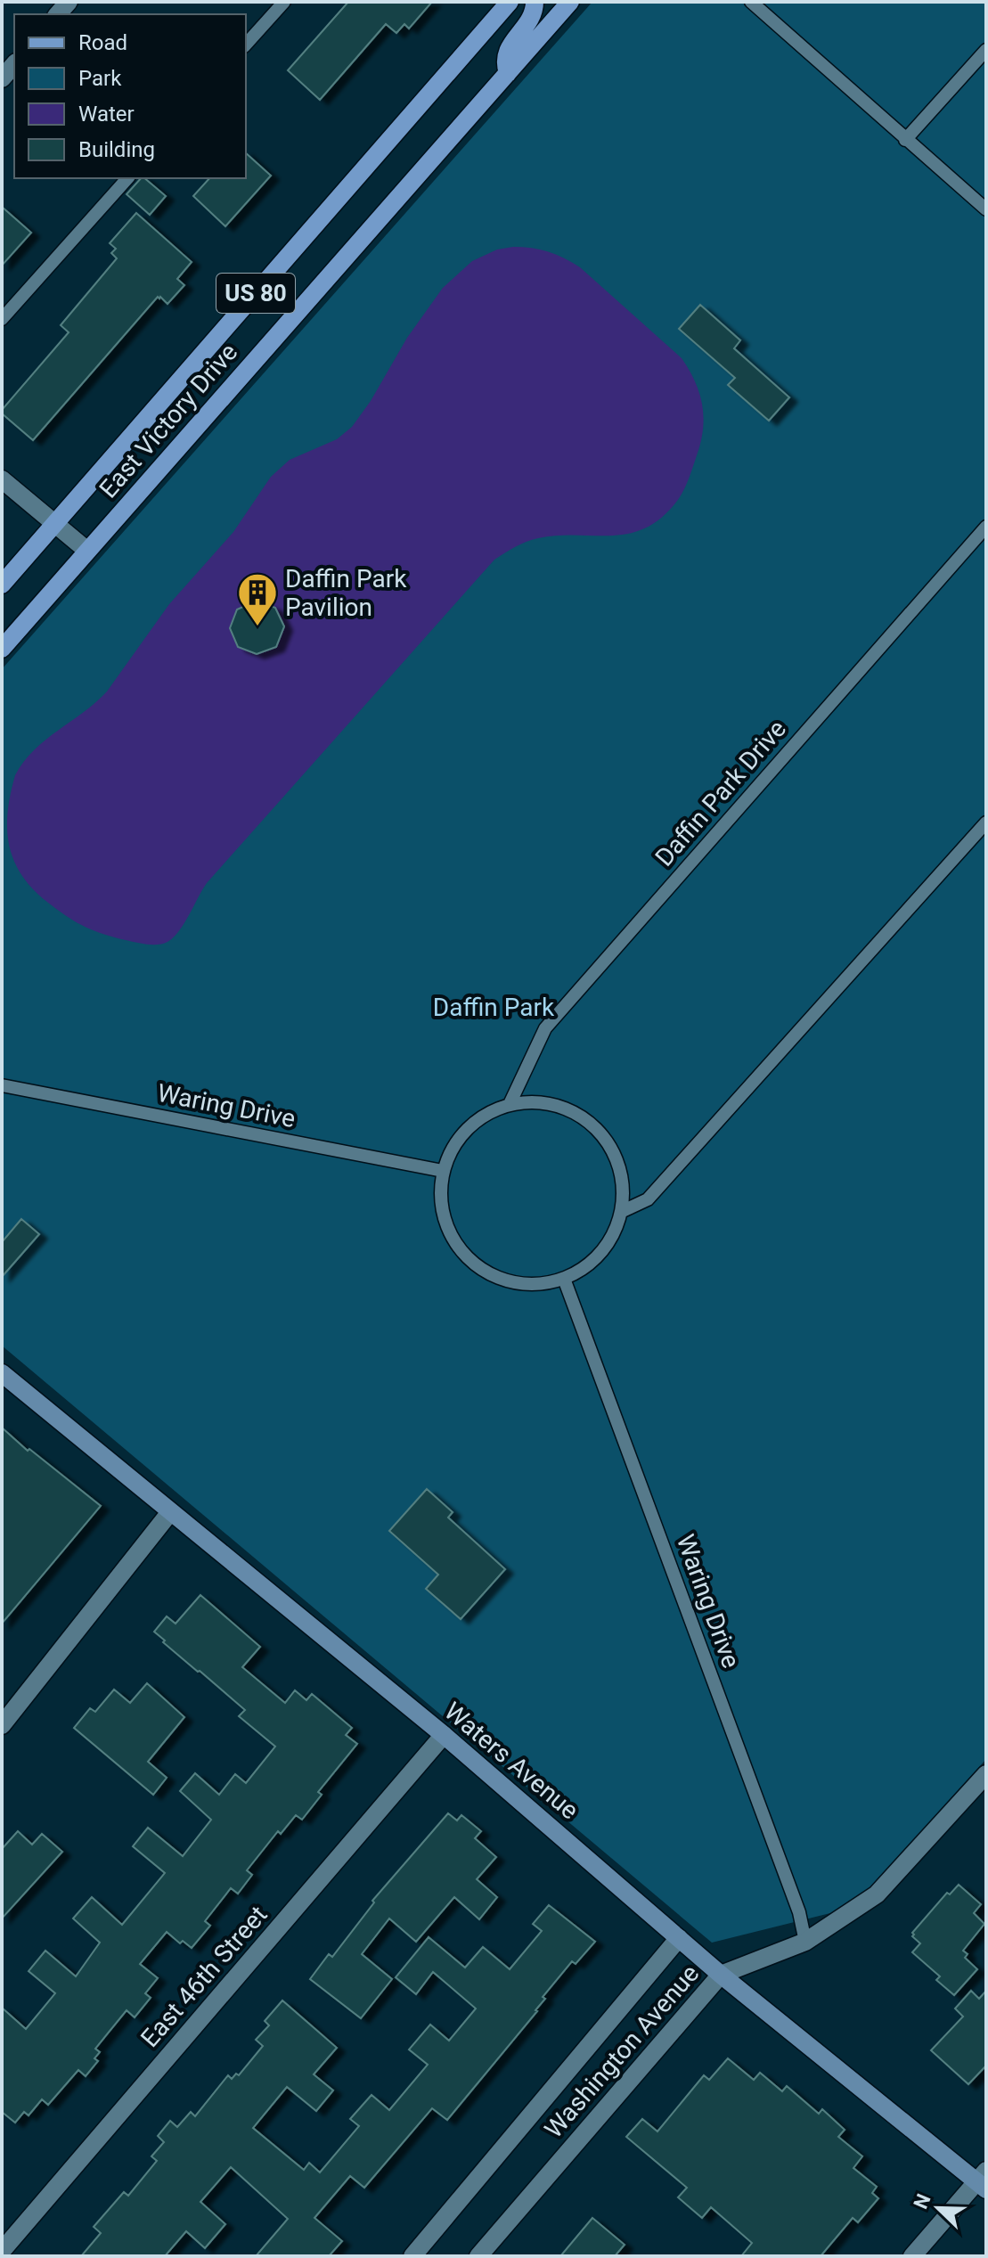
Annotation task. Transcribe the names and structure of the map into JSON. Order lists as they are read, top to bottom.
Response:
{
  "streets": {
    "main road": ["US 80", "East Victory Drive", "Waters Avenue"],
    "street": ["East 46th Street", "Washington Avenue"],
    "lane": ["Daffin Park Drive", "Waring Drive"]
  },
  "crossings": [
    ["Daffin Park Drive", "Waring Drive"],
    ["Waring Drive", "Washington Avenue"],
    ["Waters Avenue", "East 46th Street"],
    ["Waters Avenue", "Washington Avenue"]
  ],
  "parks": ["Daffin Park"],
  "places": {
    "building": ["Daffin Park Pavilion"]
  },
  "legend": [
    "Road",
    "Park",
    "Water",
    "Building"
  ],
  "north": "top left"
}
